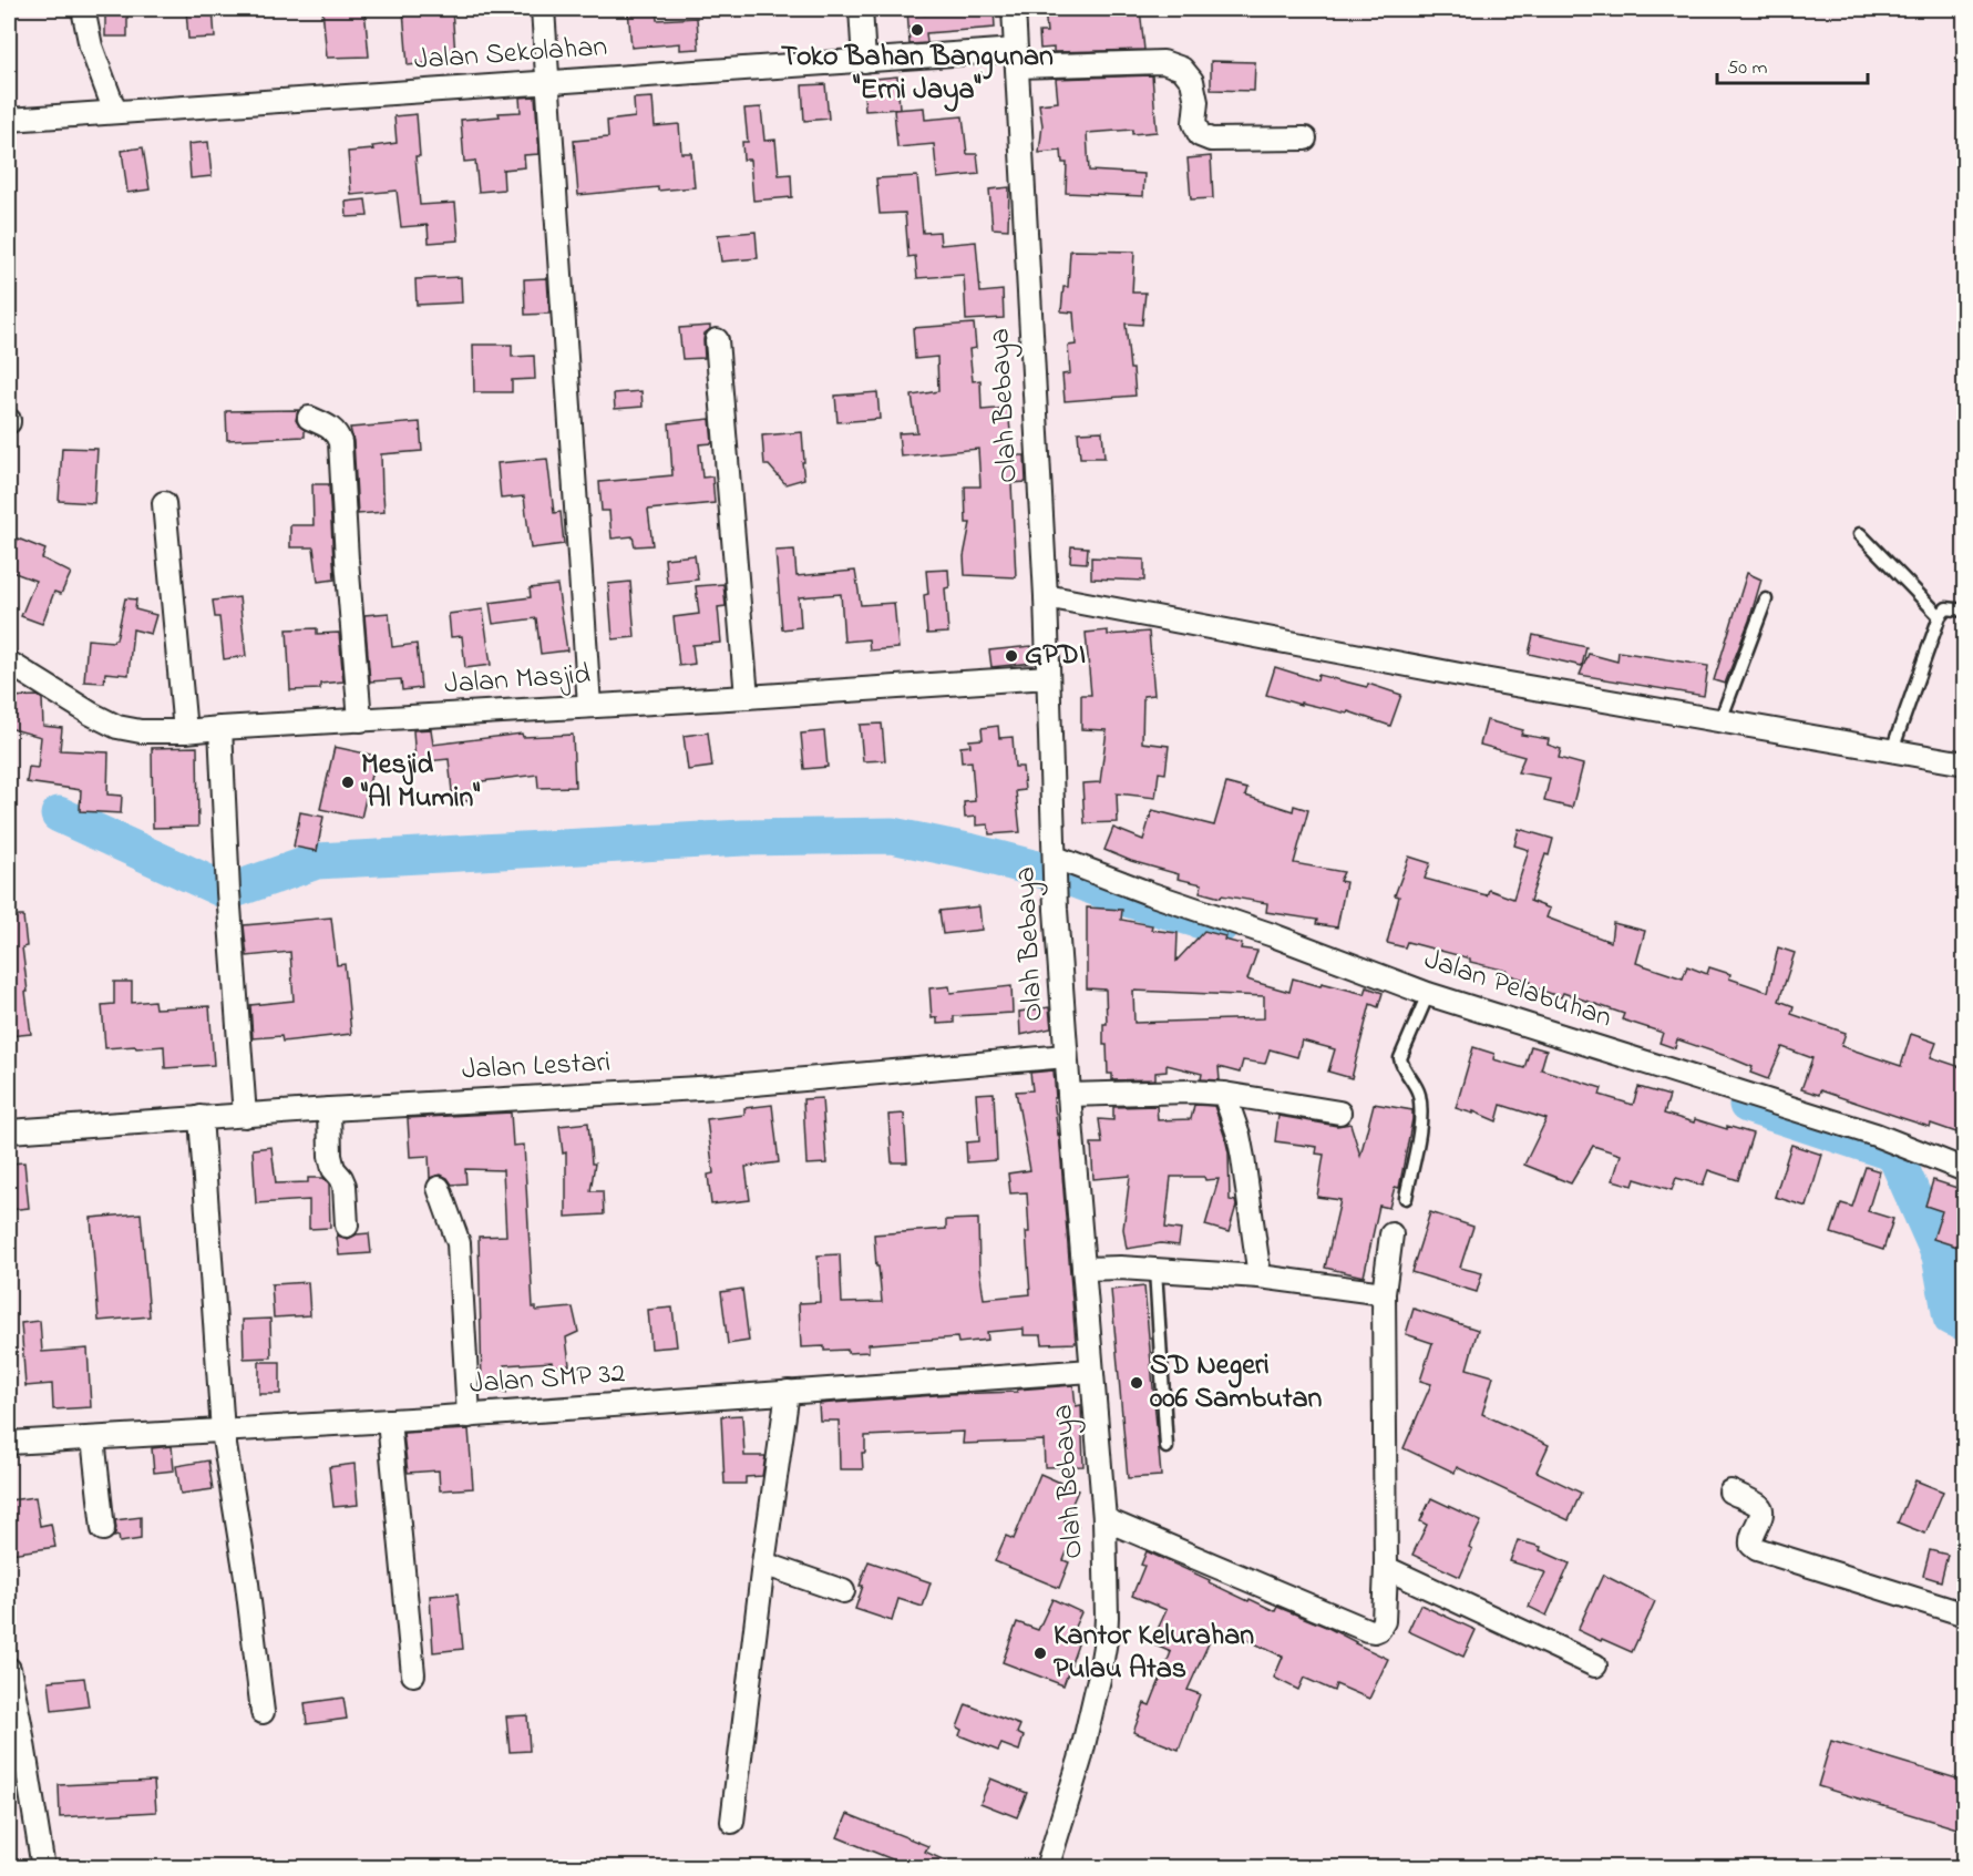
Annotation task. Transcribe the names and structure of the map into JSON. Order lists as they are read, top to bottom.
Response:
{
  "streets": {
    "street": [
      "Jalan Sekolahan",
      "Olah Bebaya",
      "Jalan Masjid",
      "Jalan Pelabuhan",
      "Jalan Lestari",
      "Jalan SMP 32"
    ]
  },
  "crossings": [
    ["Jalan Sekolahan", "Olah Bebaya"],
    ["Olah Bebaya", "Jalan Masjid"],
    ["Olah Bebaya", "Jalan Pelabuhan"],
    ["Olah Bebaya", "Jalan Lestari"],
    ["Olah Bebaya", "Jalan SMP 32"]
  ],
  "places": [
    "Toko Bahan Bangunan \"Erni Jaya\"",
    "GPDI",
    "Mesjid \"Al Mumin\"",
    "SD Negeri 006 Sambutan",
    "Kantor Kelurahan Pulau Atas"
  ],
  "scale_bar": "50 m"
}
